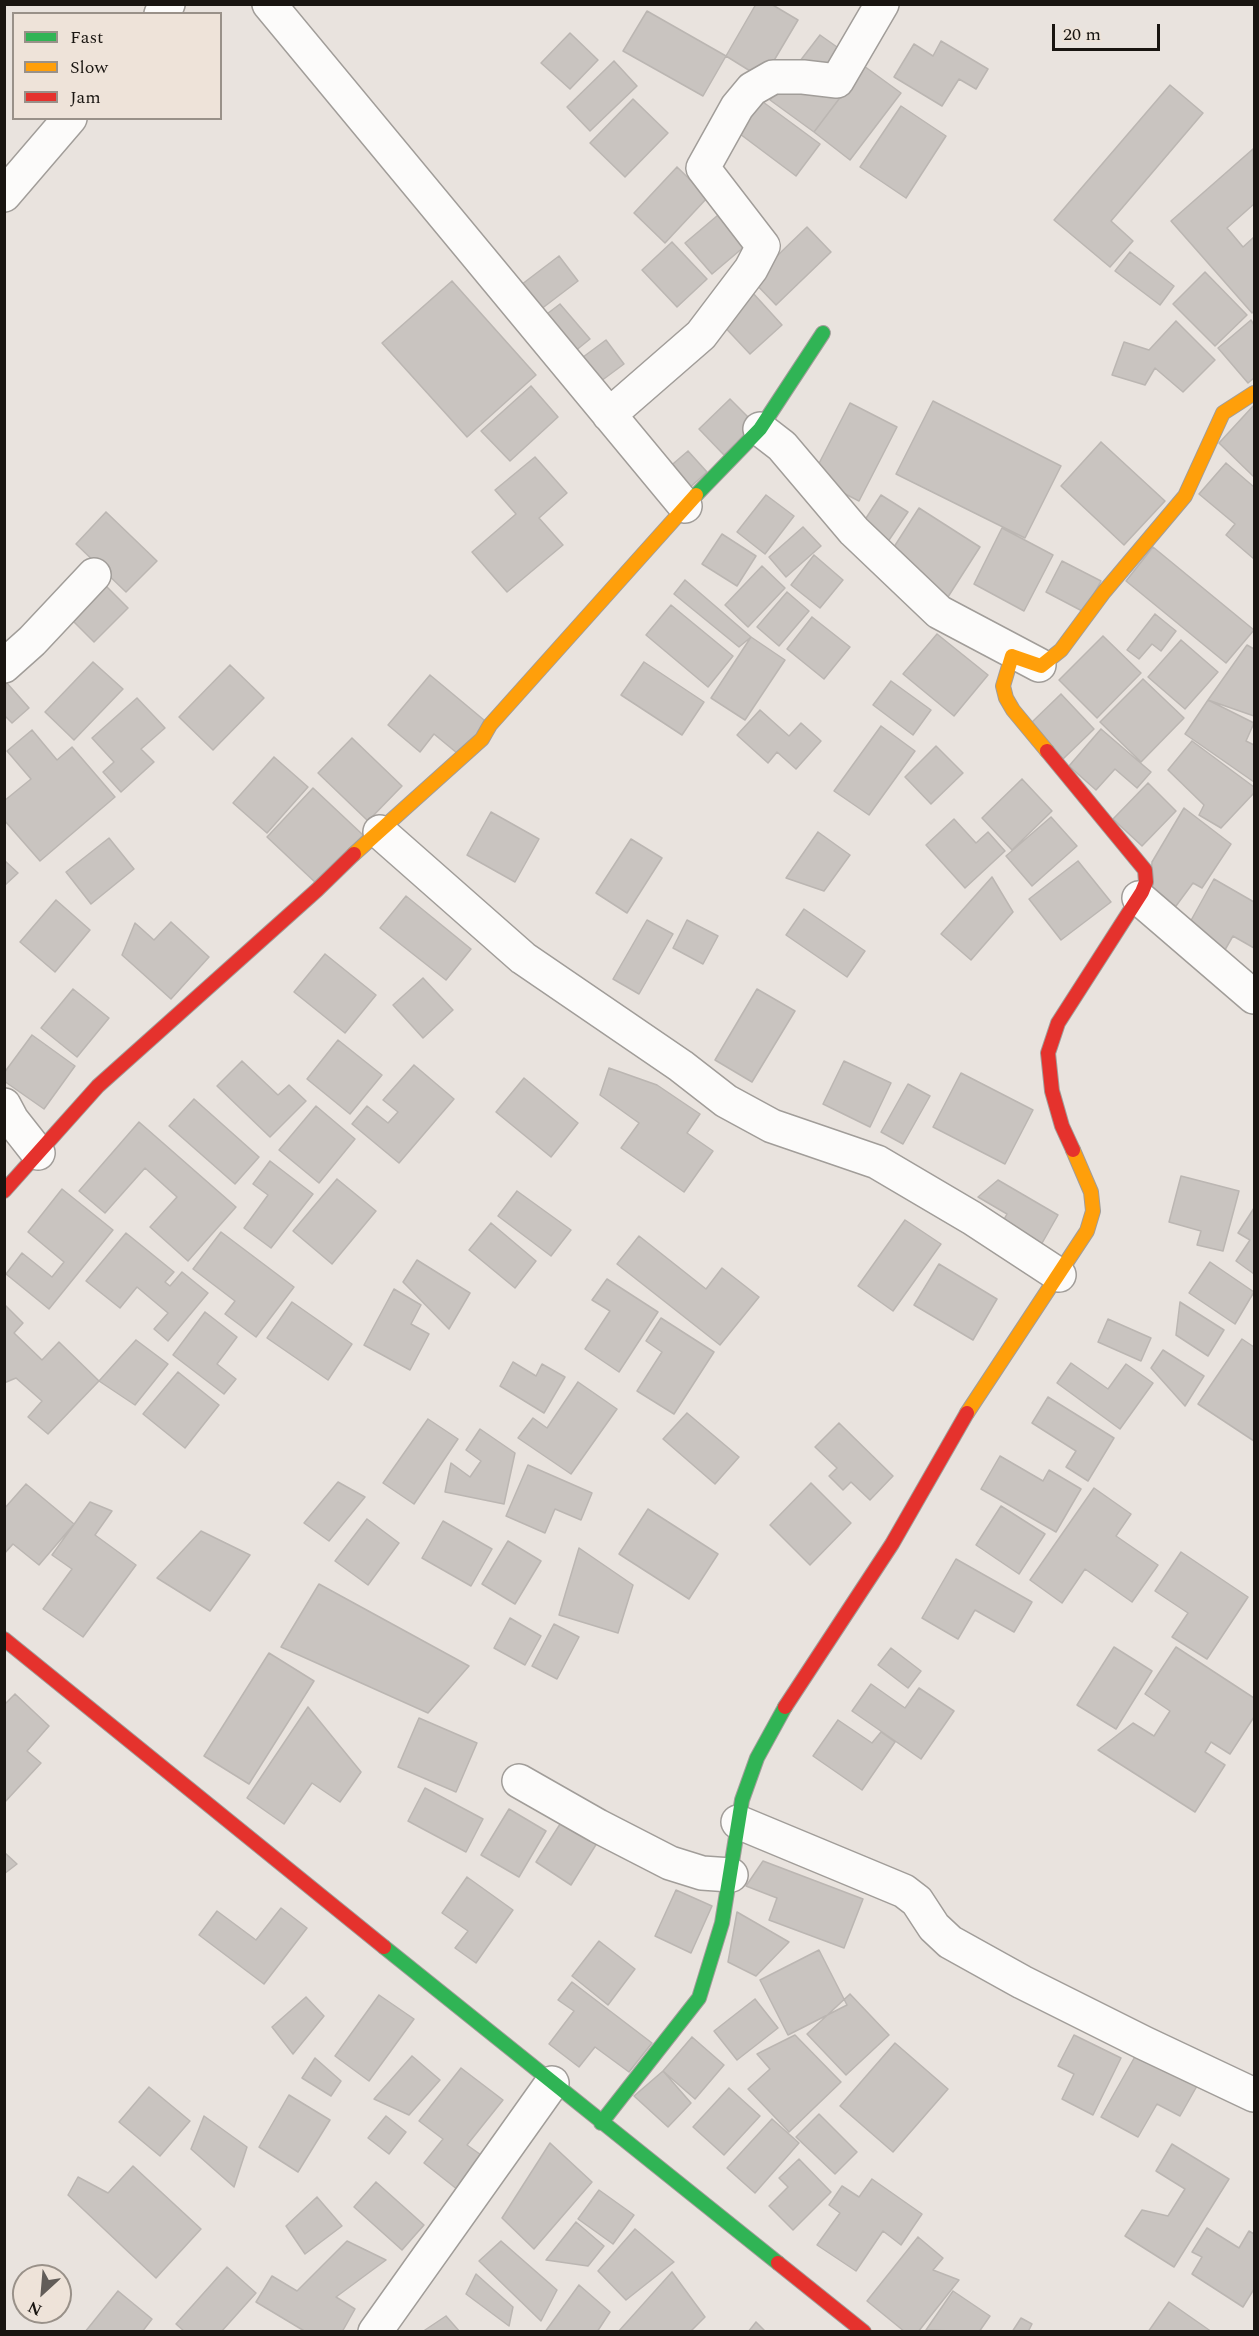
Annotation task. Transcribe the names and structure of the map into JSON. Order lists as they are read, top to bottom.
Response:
{
  "legend": ["Fast", "Slow", "Jam"],
  "scale_bar": "20 m",
  "north": "bottom left"
}
